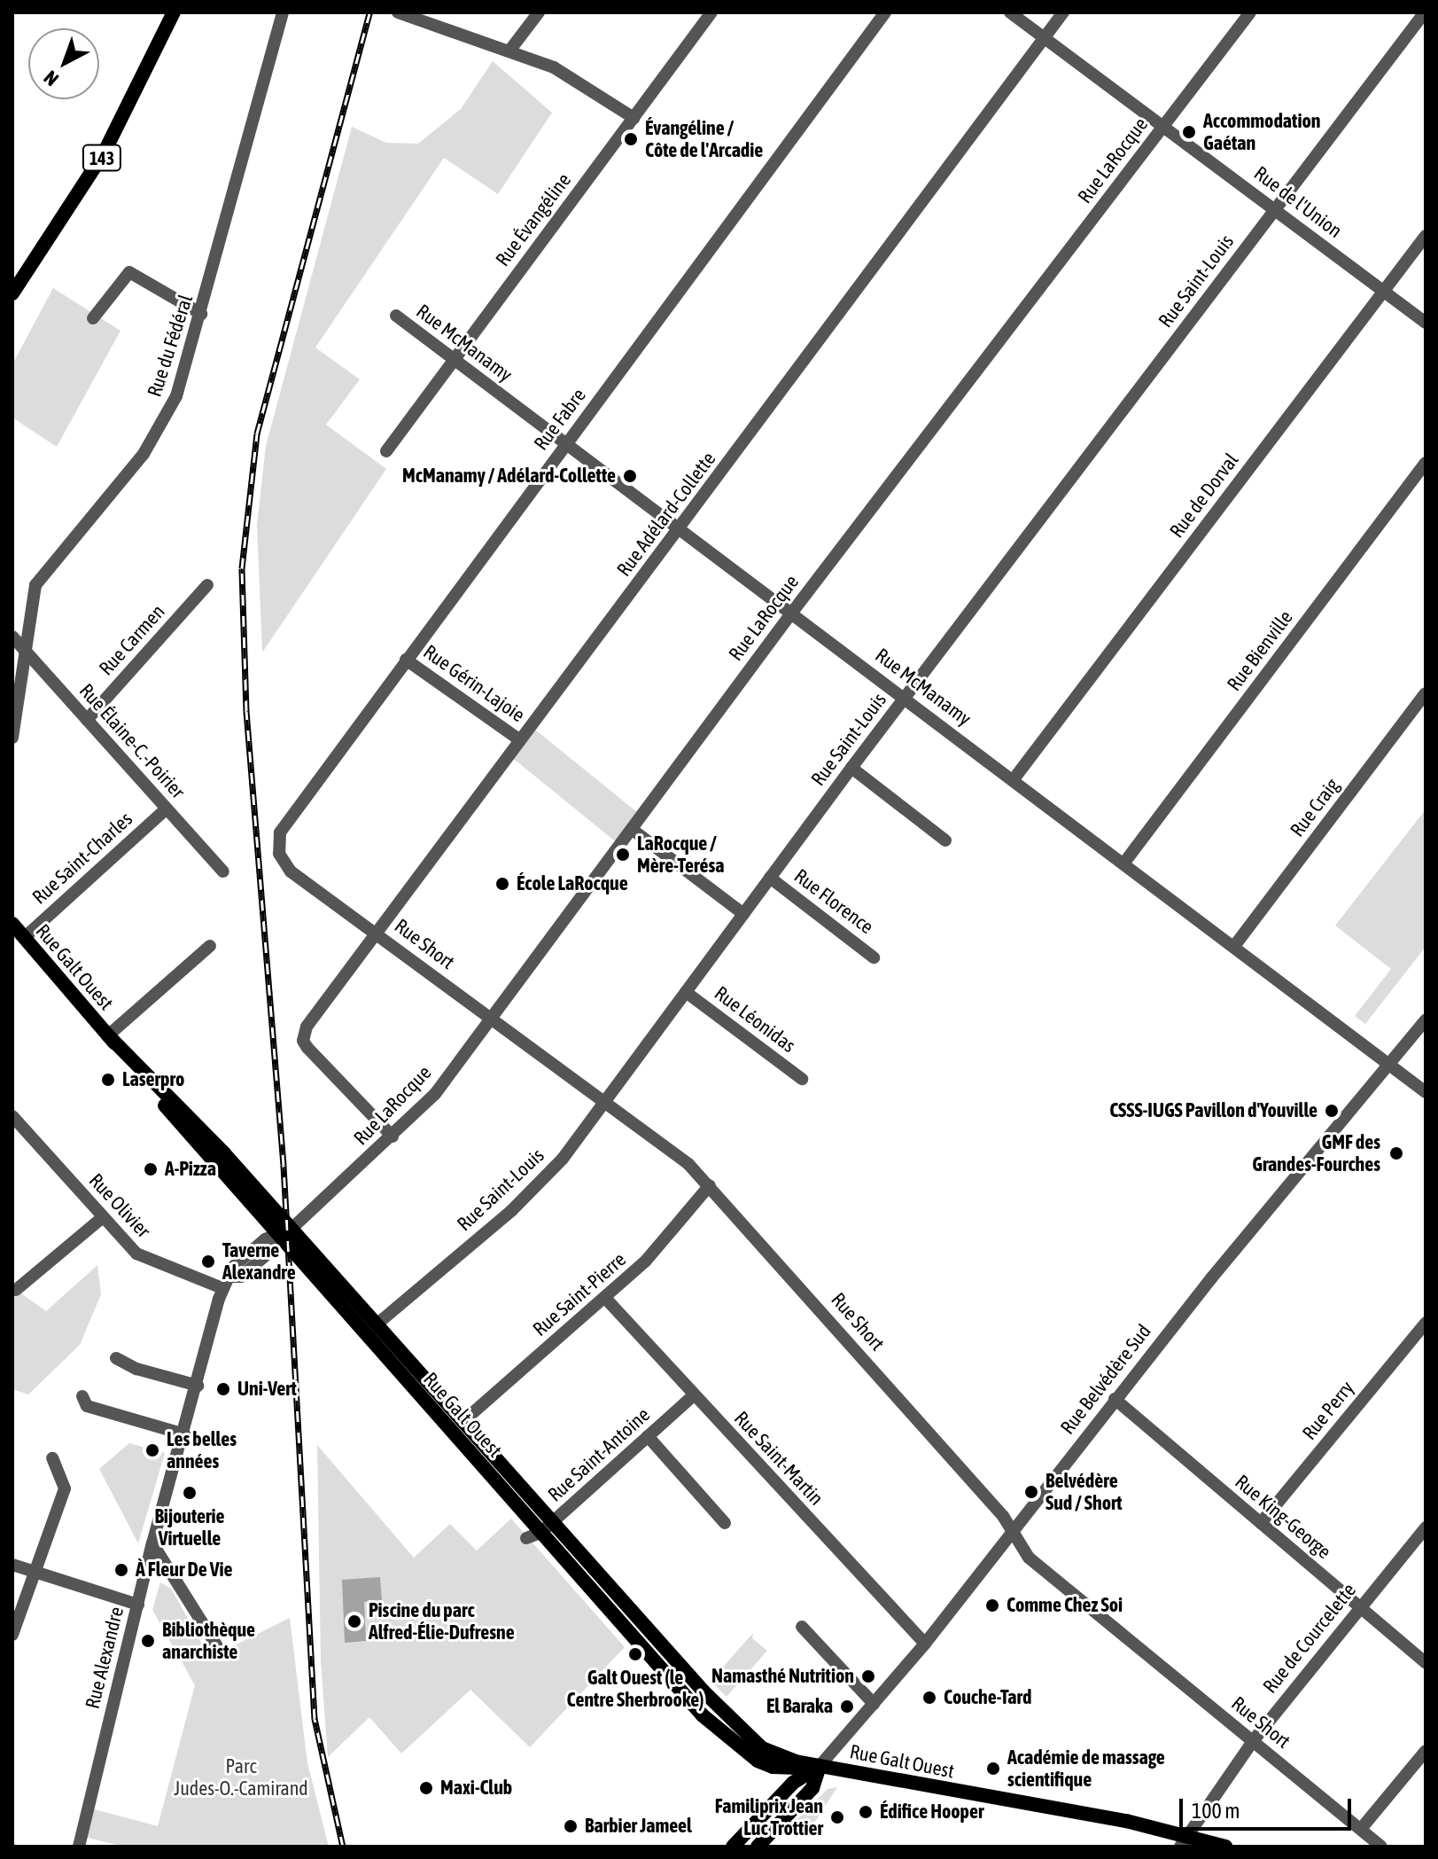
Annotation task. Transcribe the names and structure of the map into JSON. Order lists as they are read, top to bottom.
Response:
{
  "streets": {
    "main road": ["143", "Rue Galt Ouest", "Rue Belvédère Sud"],
    "street": [
      "Rue LaRocque",
      "Rue de l'Union",
      "Rue Évangéline",
      "Rue Saint-Louis",
      "Rue McManamy",
      "Rue du Fédéral",
      "Rue Fabre",
      "Rue de Dorval",
      "Rue Adélard-Collette",
      "Rue Carmen",
      "Rue Bienville",
      "Rue Gérin-Lajoie",
      "Rue Élaine-C.-Poirier",
      "Rue Craig",
      "Rue Saint-Charles",
      "Rue Florence",
      "Rue Short",
      "Rue Léonidas",
      "Rue Olivier",
      "Rue Saint-Pierre",
      "Rue Perry",
      "Rue Saint-Antoine",
      "Rue Saint-Martin",
      "Rue King-George",
      "Rue de Courcelette",
      "Rue Alexandre"
    ]
  },
  "crossings": [
    ["Rue LaRocque", "Rue de l'Union"],
    ["Rue LaRocque", "Rue McManamy"],
    ["Rue LaRocque", "Rue Adélard-Collette"],
    ["Rue LaRocque", "Rue Short"],
    ["Rue LaRocque", "Rue Galt Ouest"],
    ["Rue LaRocque", "Rue Alexandre"],
    ["Rue de l'Union", "Rue Saint-Louis"],
    ["Rue de l'Union", "Rue de Dorval"],
    ["Rue de l'Union", "Rue Adélard-Collette"],
    ["Rue Évangéline", "Rue McManamy"],
    ["Rue Saint-Louis", "Rue McManamy"],
    ["Rue Saint-Louis", "Rue Florence"],
    ["Rue Saint-Louis", "Rue Short"],
    ["Rue Saint-Louis", "Rue Galt Ouest"],
    ["Rue Saint-Louis", "Rue Léonidas"],
    ["Rue McManamy", "Rue Fabre"],
    ["Rue McManamy", "Rue de Dorval"],
    ["Rue McManamy", "Rue Adélard-Collette"],
    ["Rue McManamy", "Rue Bienville"],
    ["Rue McManamy", "Rue Craig"],
    ["Rue McManamy", "Rue Belvédère Sud"],
    ["Rue du Fédéral", "Rue Élaine-C.-Poirier"],
    ["Rue Fabre", "Rue Gérin-Lajoie"],
    ["Rue Fabre", "Rue Short"],
    ["Rue Adélard-Collette", "Rue Gérin-Lajoie"],
    ["Rue Adélard-Collette", "Rue Short"],
    ["Rue Carmen", "Rue Élaine-C.-Poirier"],
    ["Rue Élaine-C.-Poirier", "Rue Saint-Charles"],
    ["Rue Saint-Charles", "Rue Galt Ouest"],
    ["Rue Short", "Rue Saint-Pierre"],
    ["Rue Short", "Rue Belvédère Sud"],
    ["Rue Short", "Rue de Courcelette"],
    ["Rue Galt Ouest", "Rue Saint-Pierre"],
    ["Rue Galt Ouest", "Rue Belvédère Sud"],
    ["Rue Galt Ouest", "Rue Saint-Antoine"],
    ["Rue Galt Ouest", "Rue de Courcelette"],
    ["Rue Galt Ouest", "Rue Alexandre"],
    ["Rue Olivier", "Rue Alexandre"],
    ["Rue Saint-Pierre", "Rue Saint-Martin"],
    ["Rue Belvédère Sud", "Rue Saint-Martin"],
    ["Rue Belvédère Sud", "Rue King-George"],
    ["Rue Perry", "Rue King-George"],
    ["Rue Saint-Antoine", "Rue Saint-Martin"],
    ["Rue King-George", "Rue de Courcelette"]
  ],
  "parks": ["Parc Judes-O.-Camirand"],
  "places": [
    "Accommodation Gaétan",
    "Évangéline / Côte de l'Arcadie",
    "McManamy / Adélard-Collette",
    "LaRocque / Mère-Terésa",
    "École LaRocque",
    "Laserpro",
    "CSSS-IUGS Pavillon d'Youville",
    "GMF des Grandes-Fourches",
    "A-Pizza",
    "Taverne Alexandre",
    "Uni-Vert",
    "Les belles années",
    "Belvédère Sud / Short",
    "Bijouterie Virtuelle",
    "À Fleur De Vie",
    "Comme Chez Soi",
    "Piscine du parc Alfred-Élie-Dufresne",
    "Bibliothèque anarchiste",
    "Galt Ouest (le Centre Sherbrooke)",
    "Namasthé Nutrition",
    "Couche-Tard",
    "El Baraka",
    "Académie de massage scientifique",
    "Maxi-Club",
    "Édifice Hooper",
    "Familiprix Jean Luc Trottier",
    "Barbier Jameel"
  ],
  "scale_bar": "100 m",
  "north": "bottom left"
}
